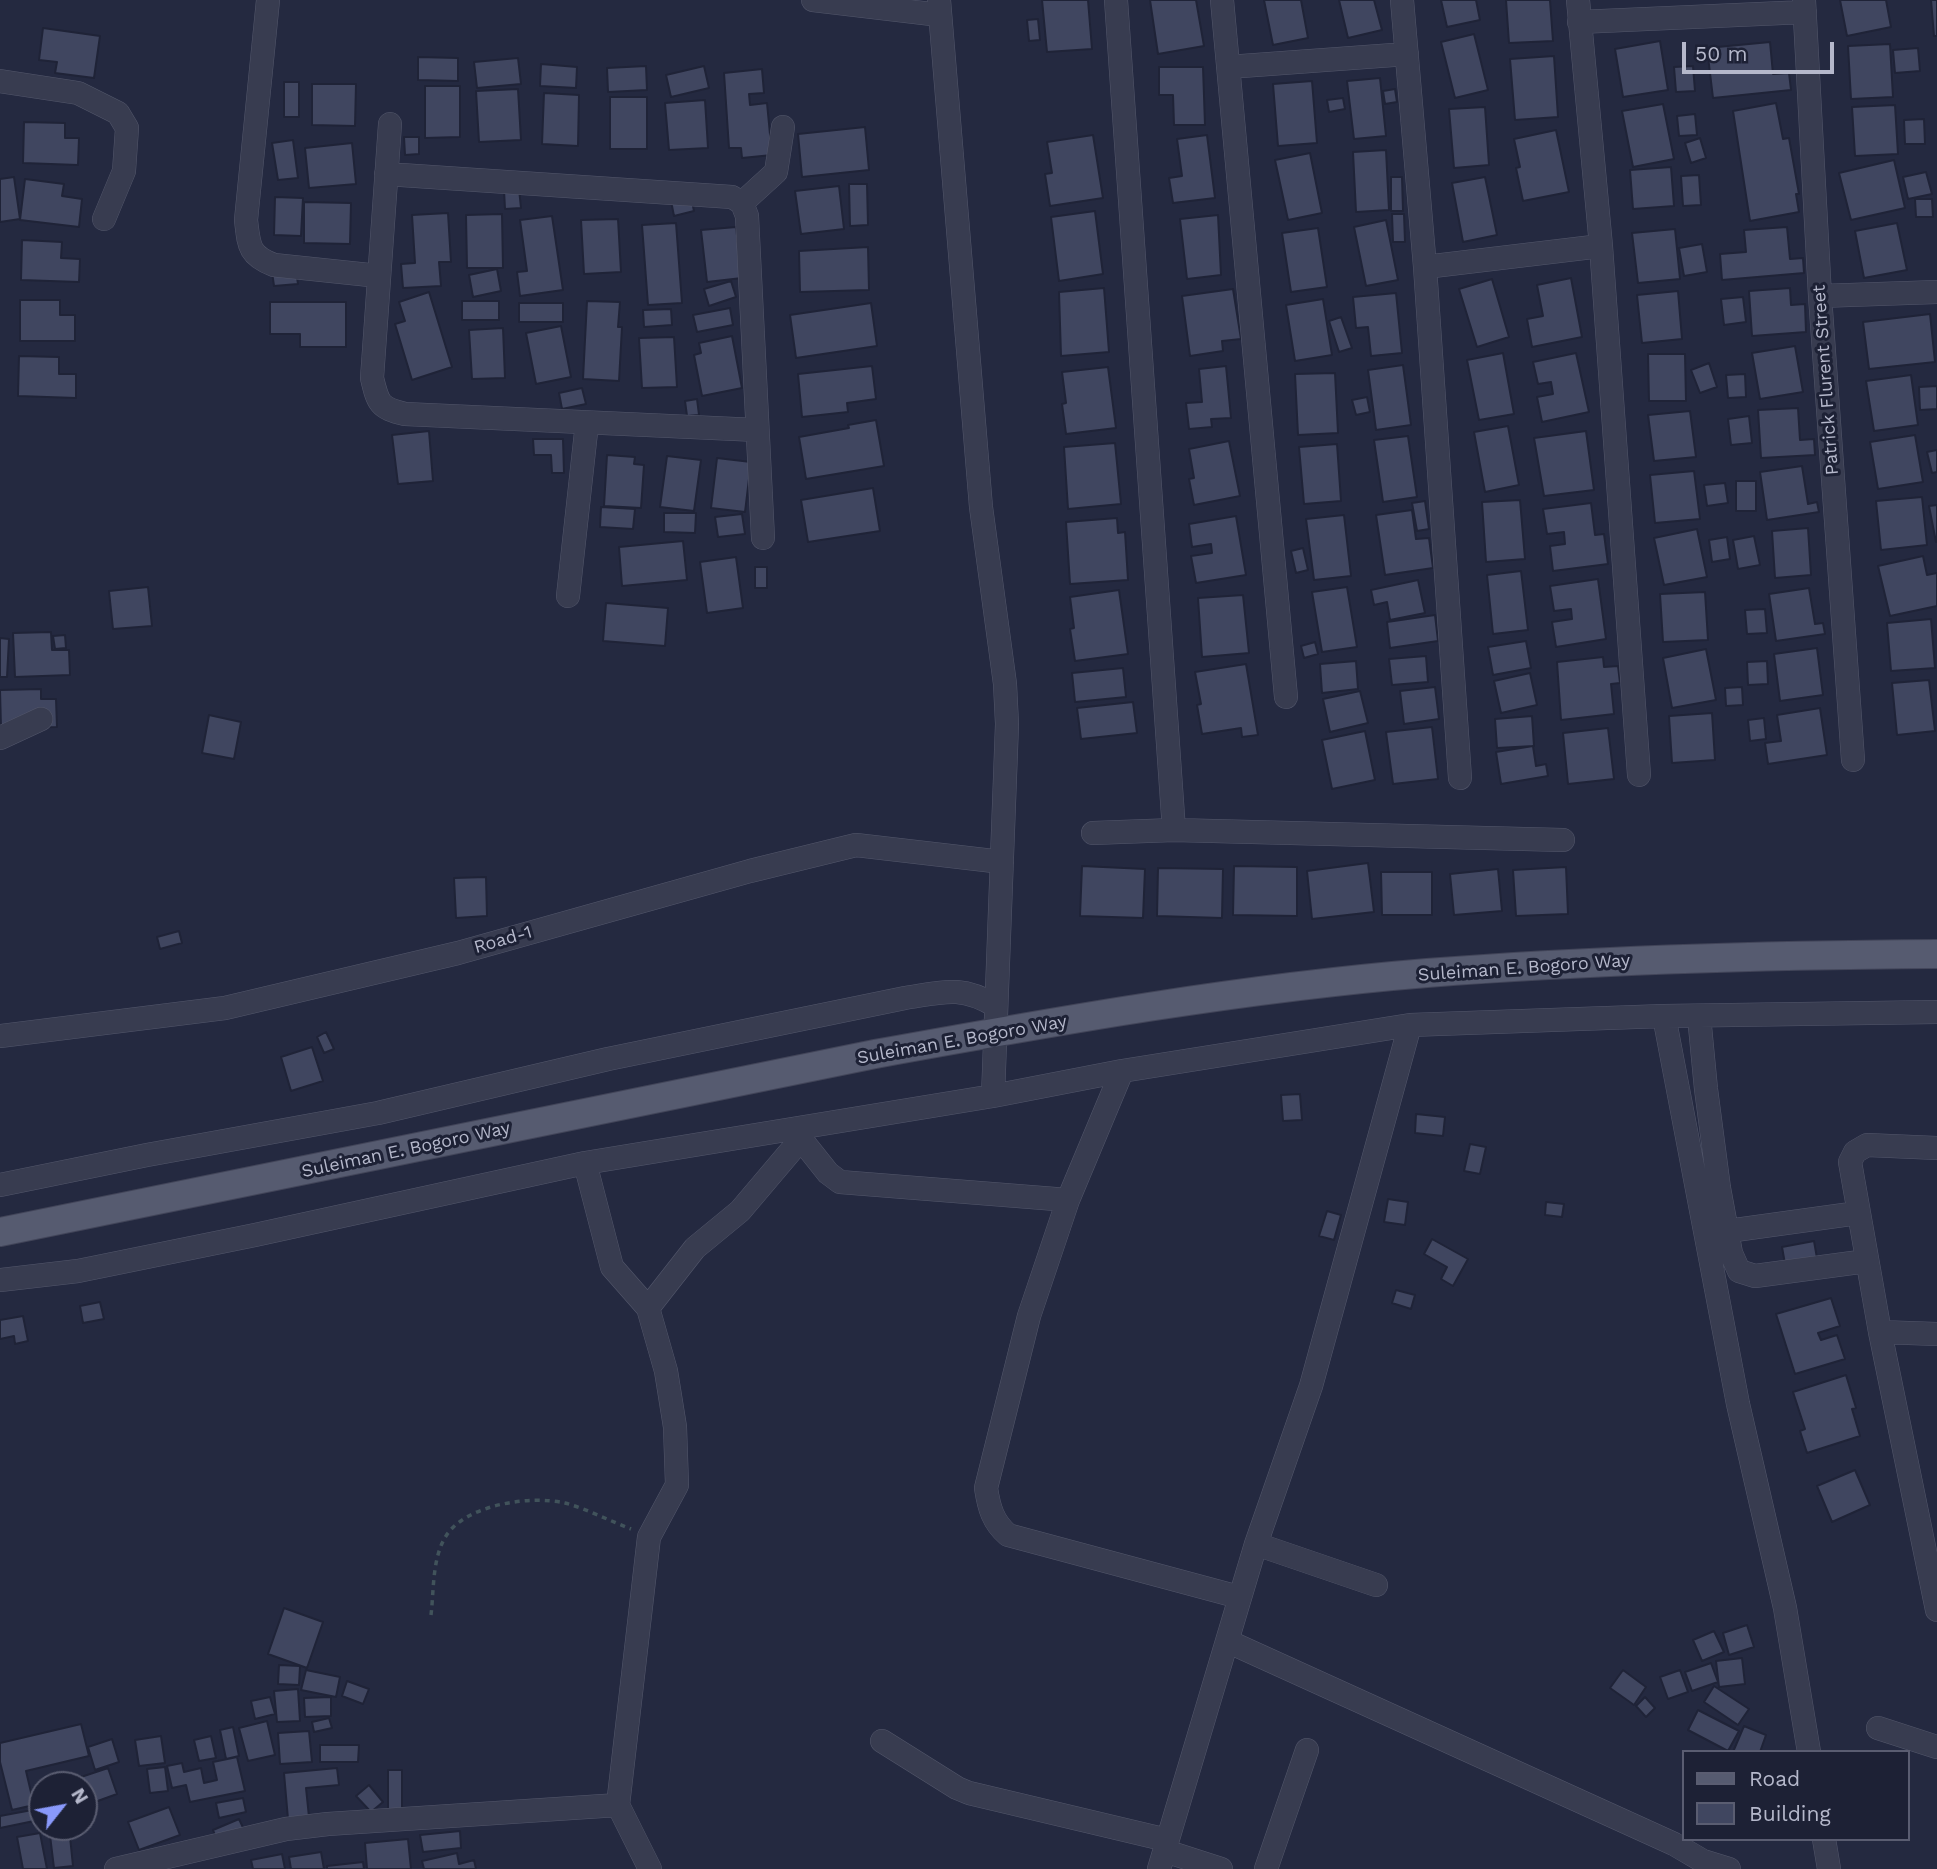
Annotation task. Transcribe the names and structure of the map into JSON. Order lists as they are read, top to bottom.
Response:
{
  "streets": {
    "main road": ["Suleiman E. Bogoro Way"],
    "street": ["Patrick Flurent Street", "Road-1"]
  },
  "legend": ["Road", "Building"],
  "scale_bar": "50 m",
  "north": "top right"
}
